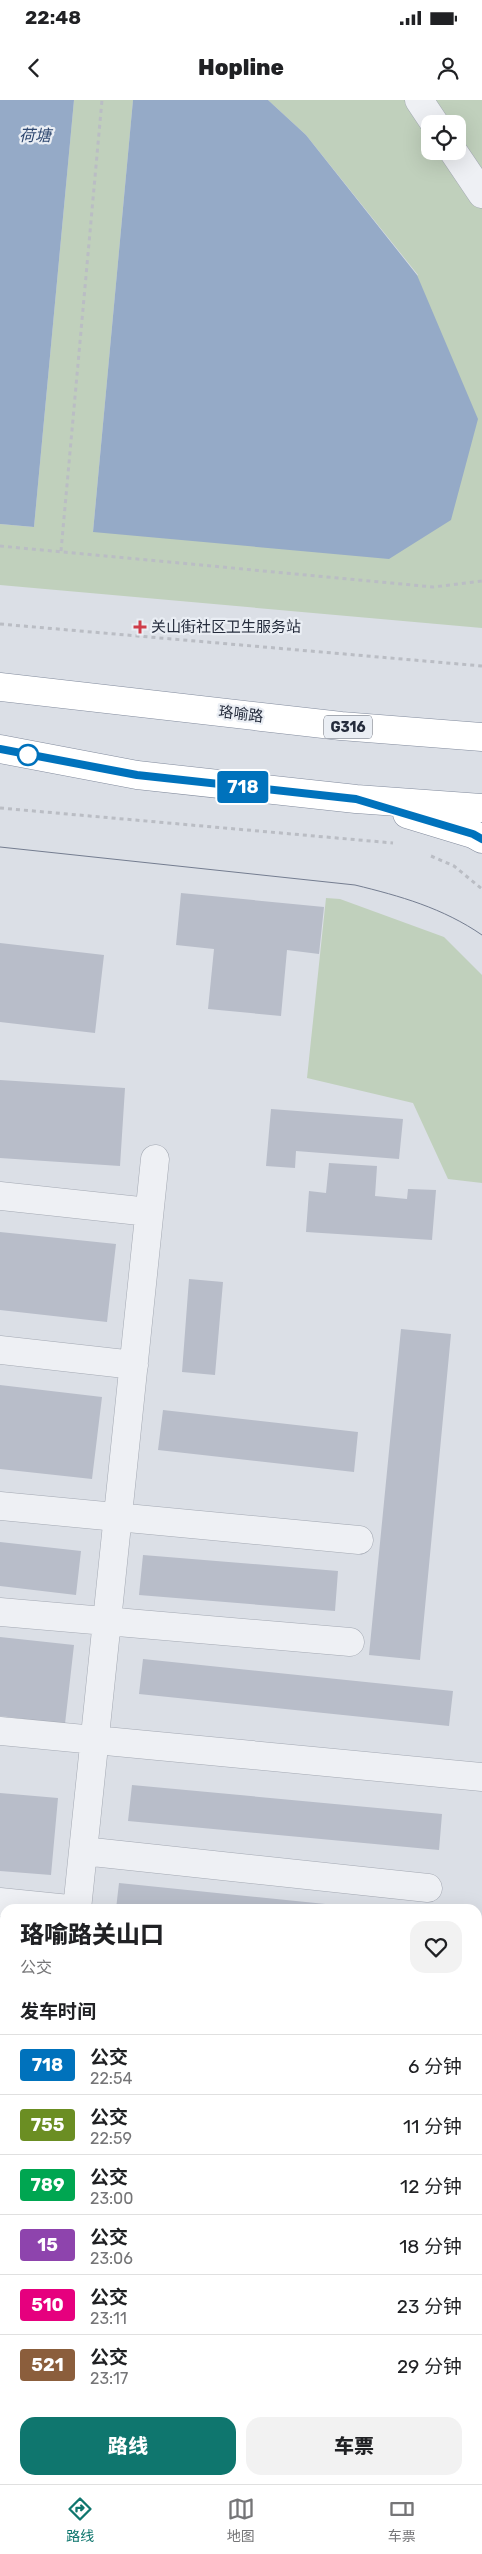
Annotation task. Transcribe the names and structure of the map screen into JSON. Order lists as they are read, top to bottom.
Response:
{
  "streets": {
    "highway": ["珞喻路", "G316"]
  },
  "water": ["荷塘"],
  "places": {
    "health": ["关山街社区卫生服务站"]
  },
  "lines": ["bus line 718"],
  "page": {
    "status": "22:48",
    "header": "Hopline",
    "on_map": "718",
    "heading": [
      ["珞喻路关山口", "公交"],
      "发车时间"
    ],
    "list": [
      {
        "mark": "718",
        "name": "公交",
        "note": "22:54",
        "value": "6 分钟"
      },
      {
        "mark": "755",
        "name": "公交",
        "note": "22:59",
        "value": "11 分钟"
      },
      {
        "mark": "789",
        "name": "公交",
        "note": "23:00",
        "value": "12 分钟"
      },
      {
        "mark": "15",
        "name": "公交",
        "note": "23:06",
        "value": "18 分钟"
      },
      {
        "mark": "510",
        "name": "公交",
        "note": "23:11",
        "value": "23 分钟"
      },
      {
        "mark": "521",
        "name": "公交",
        "note": "23:17",
        "value": "29 分钟"
      }
    ],
    "buttons": ["路线", "车票"],
    "tabs": ["路线", "地图", "车票"]
  }
}
